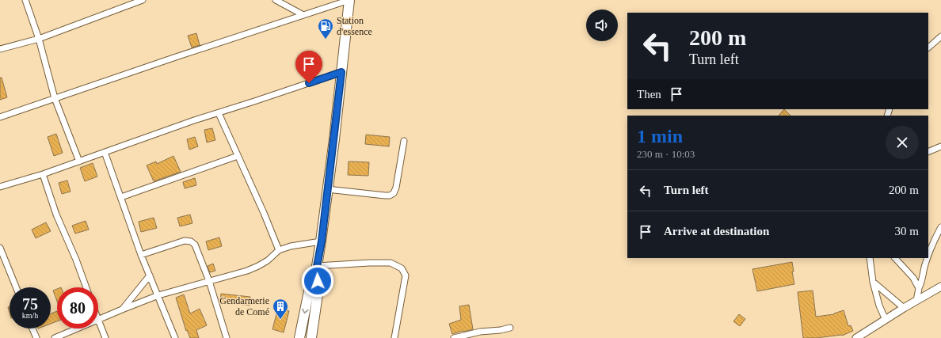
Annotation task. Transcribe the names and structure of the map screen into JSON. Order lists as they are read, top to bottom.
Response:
{
  "places": {
    "fuel station": ["Station d'essence"],
    "building": ["Gendarmerie de Comé"]
  },
  "page": {
    "turn": ["200 m", "Turn left"],
    "then": "Then",
    "heading": ["1 min", "230 m · 10:03"],
    "list": [
      {
        "name": "Turn left",
        "value": "200 m"
      },
      {
        "name": "Arrive at destination",
        "value": "30 m"
      }
    ],
    "speed": "75 km/h",
    "limit": "80"
  }
}
